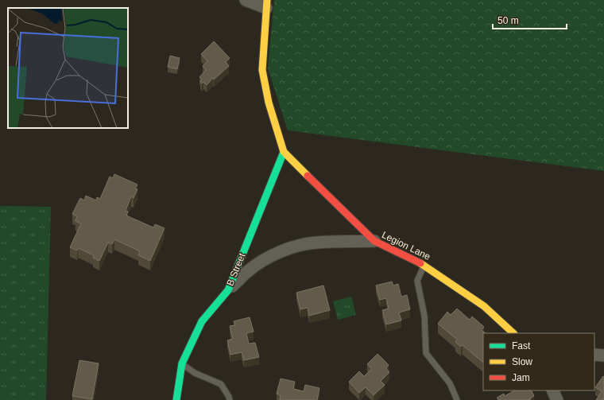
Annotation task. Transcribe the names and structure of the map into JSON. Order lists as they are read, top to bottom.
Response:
{
  "streets": {
    "street": ["Legion Lane", "B Street"]
  },
  "crossings": [
    ["Legion Lane", "B Street"]
  ],
  "legend": ["Fast", "Slow", "Jam"],
  "scale_bar": "50 m"
}
